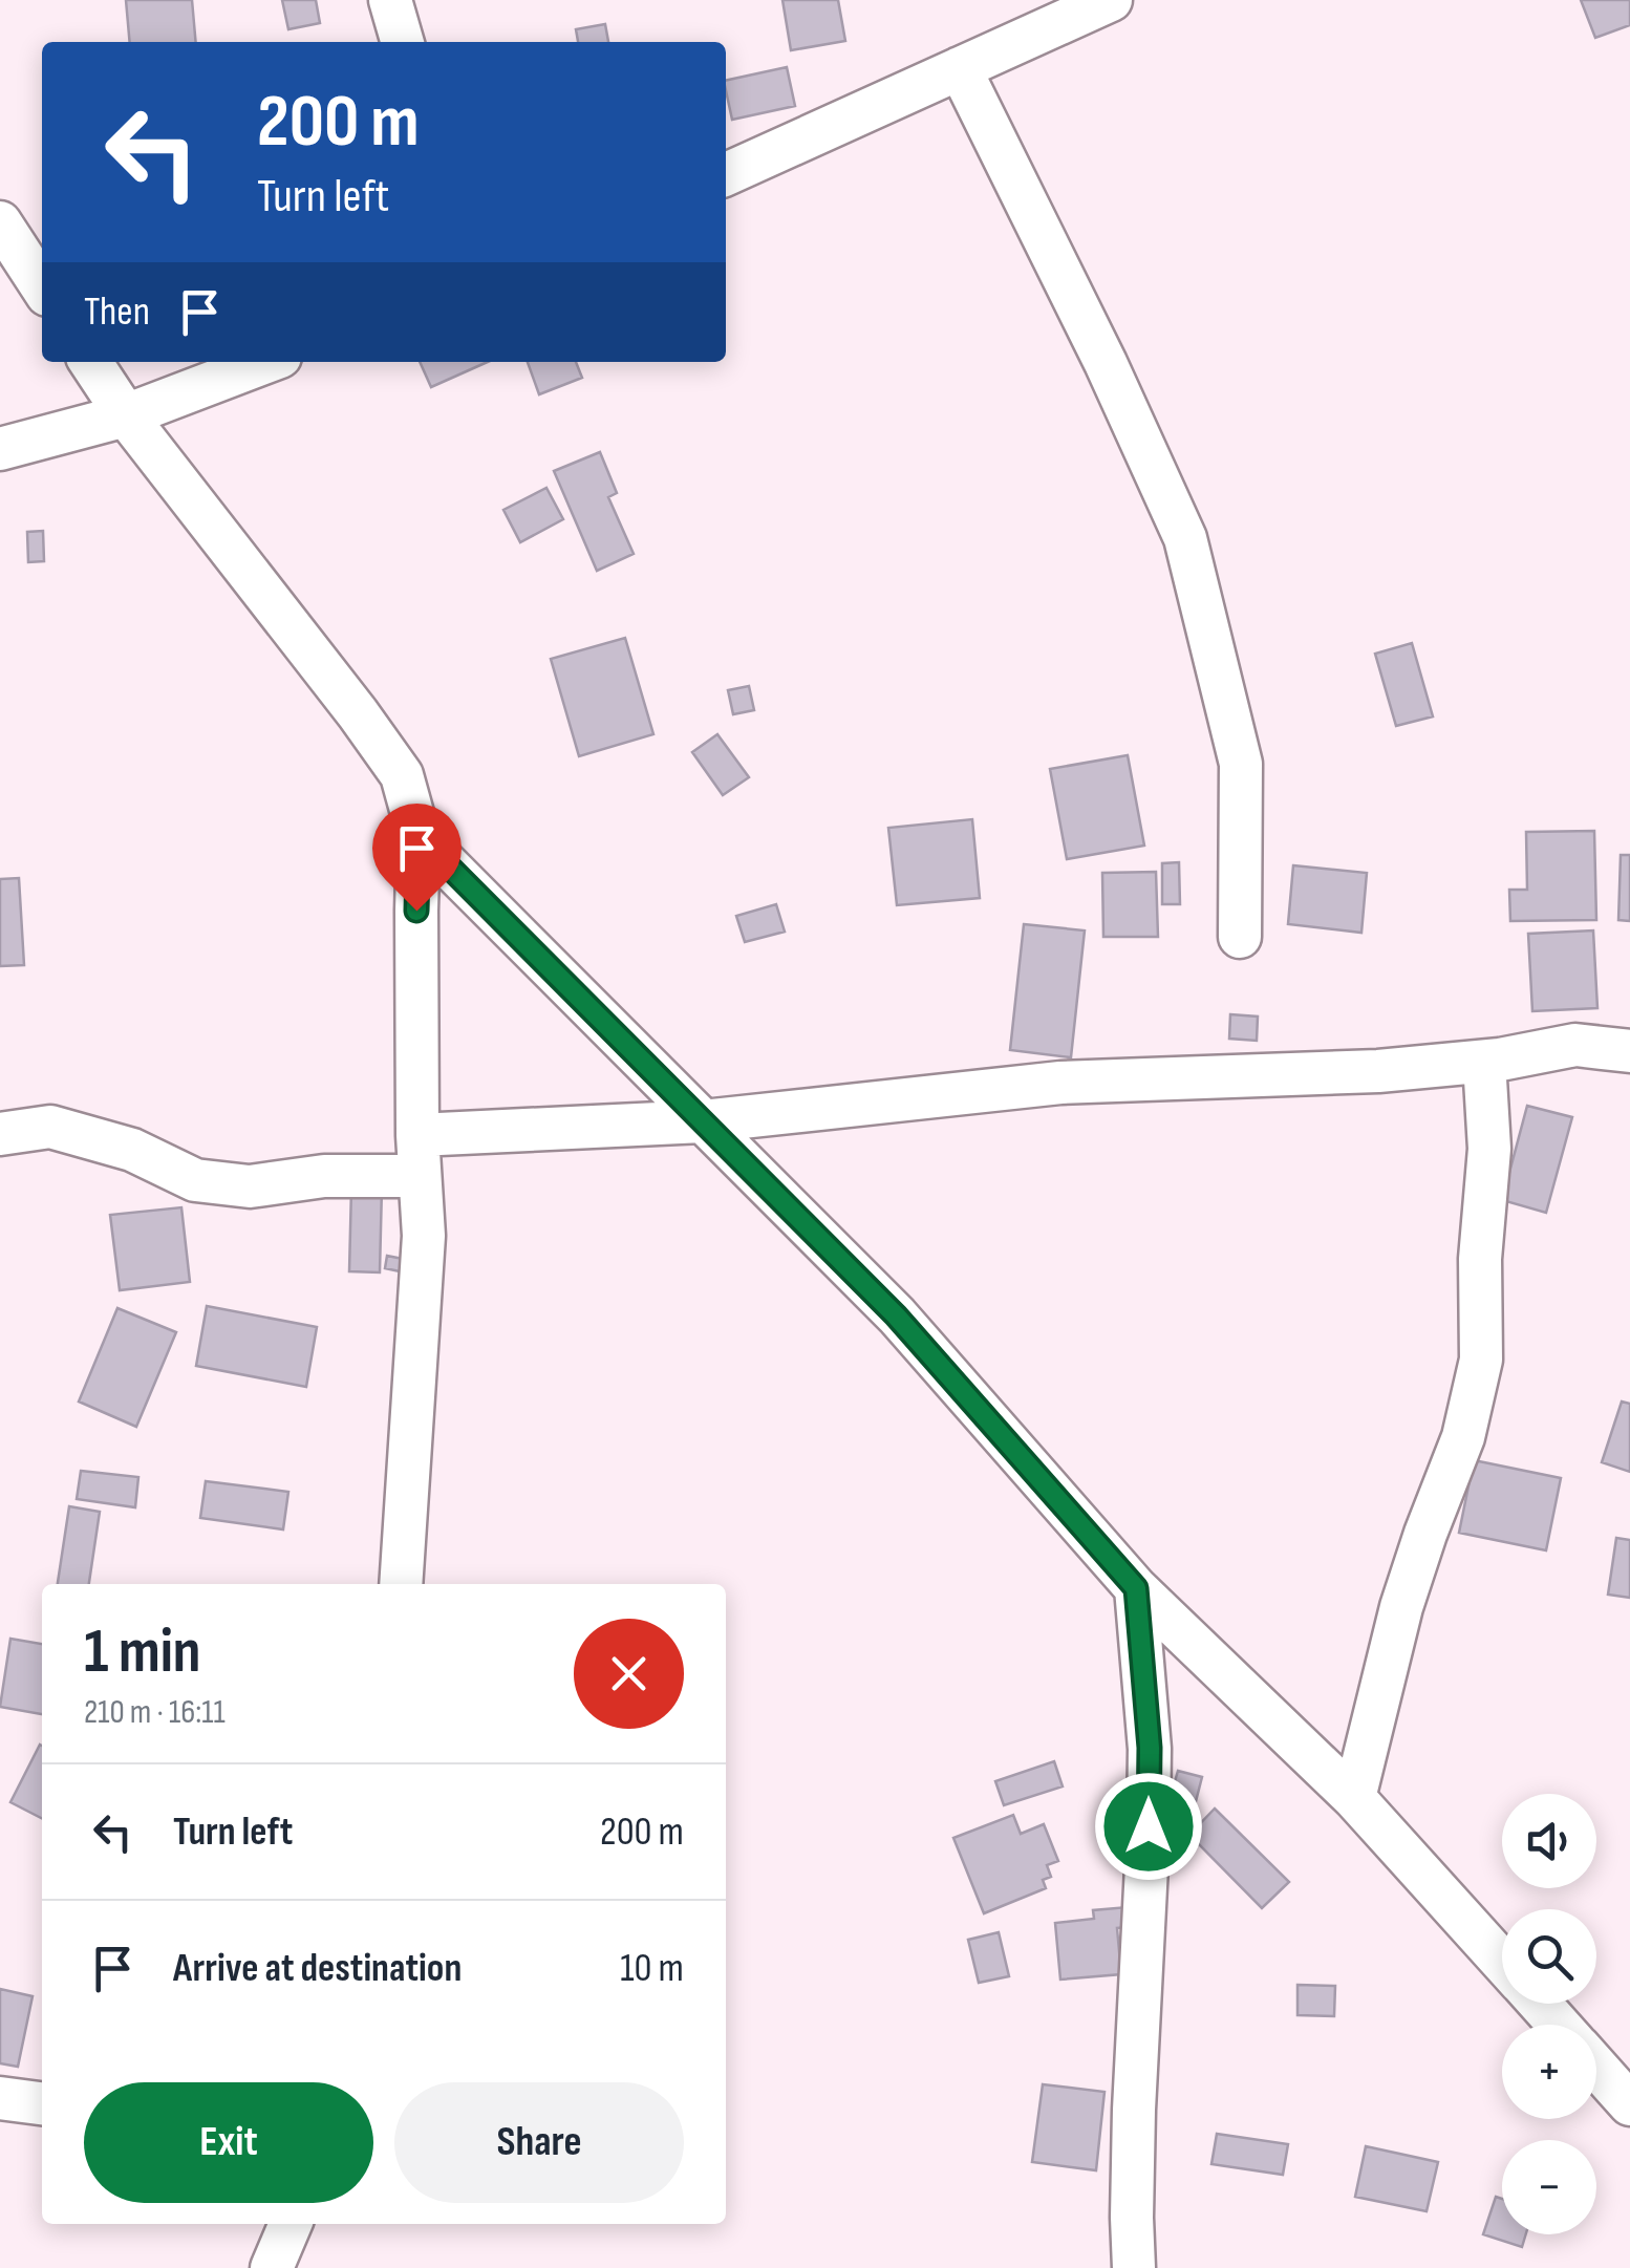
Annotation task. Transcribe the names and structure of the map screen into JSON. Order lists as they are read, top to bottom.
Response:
{
  "page": {
    "turn": ["200 m", "Turn left"],
    "then": "Then",
    "heading": ["1 min", "210 m · 16:11"],
    "list": [
      {
        "name": "Turn left",
        "value": "200 m"
      },
      {
        "name": "Arrive at destination",
        "value": "10 m"
      }
    ],
    "map_buttons": ["+", "−"],
    "buttons": ["Exit", "Share"]
  }
}
